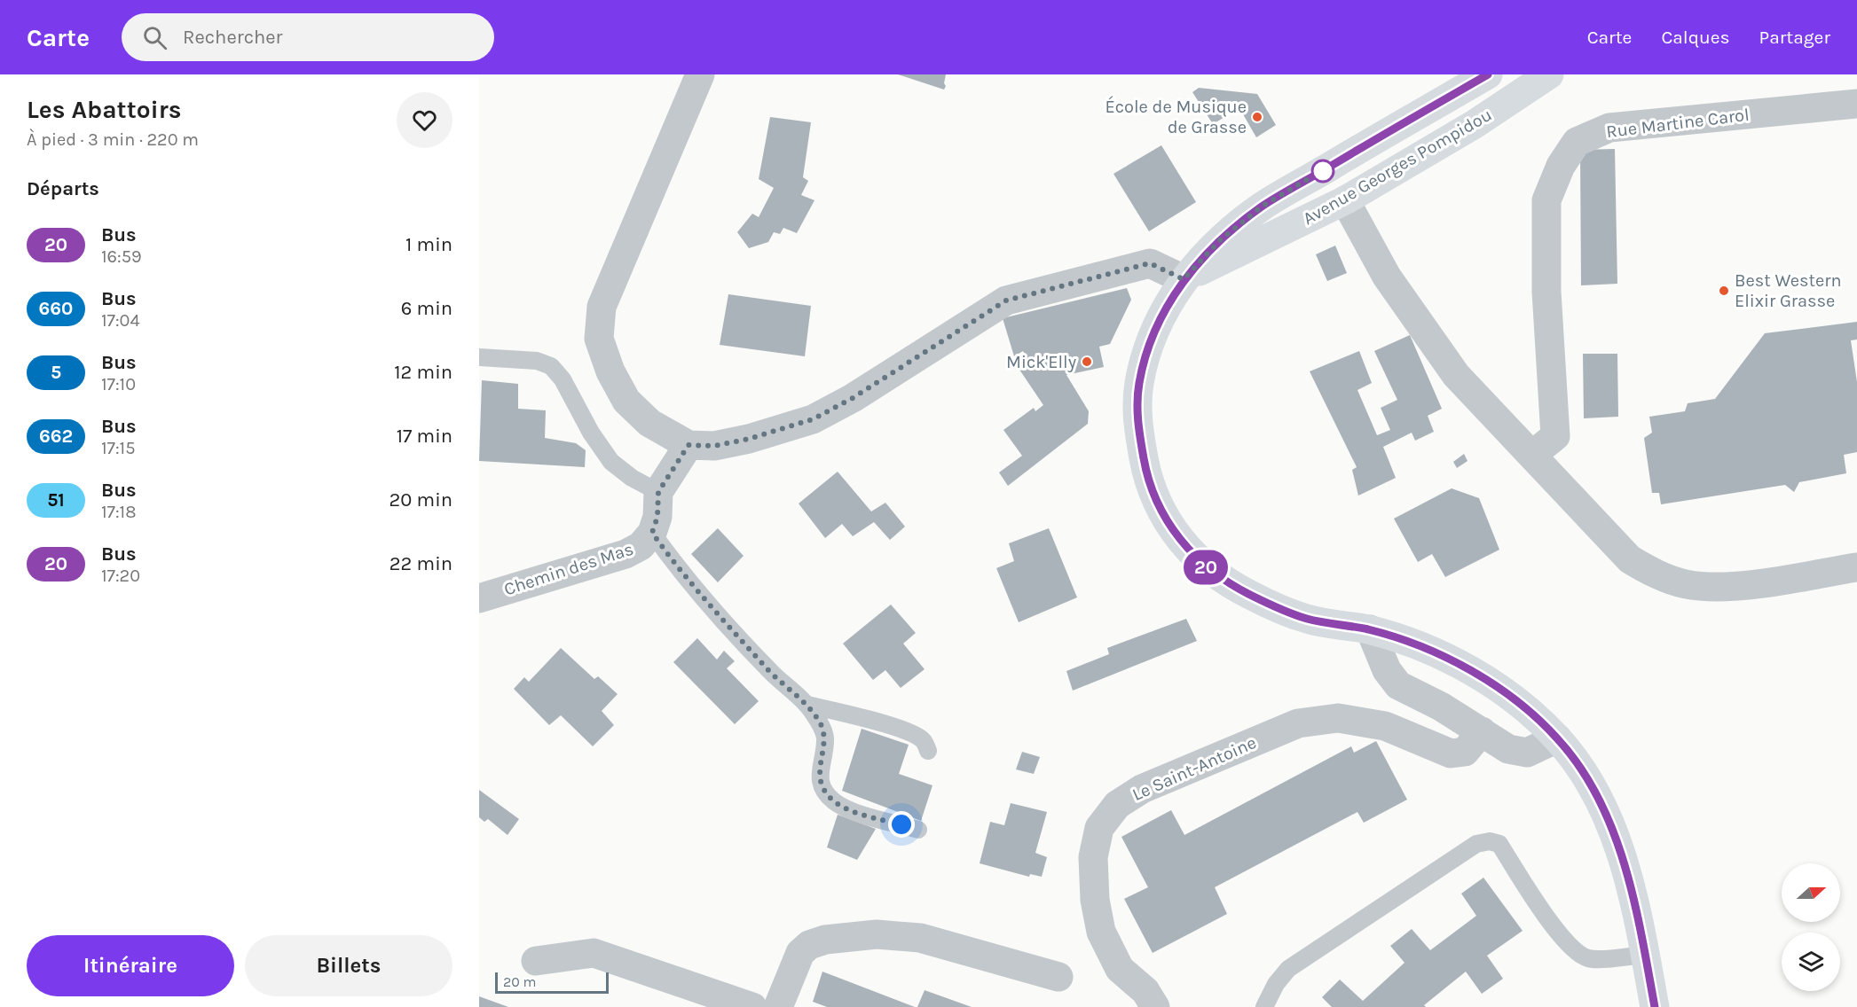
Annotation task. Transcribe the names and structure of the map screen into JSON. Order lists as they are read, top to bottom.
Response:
{
  "streets": {
    "main road": ["Avenue Georges Pompidou"],
    "street": ["Rue Martine Carol", "Chemin des Mas", "Le Saint-Antoine"]
  },
  "places": ["École de Musique de Grasse", "Best Western Elixir Grasse", "Mick'Elly"],
  "lines": ["bus line 20"],
  "scale_bar": "20 m",
  "north": "right",
  "page": {
    "header": "Carte",
    "search": "Rechercher",
    "nav": ["Carte", "Calques", "Partager"],
    "heading": [
      ["Les Abattoirs", "À pied · 3 min · 220 m"],
      "Départs"
    ],
    "on_map": "20",
    "list": [
      {
        "mark": "20",
        "name": "Bus",
        "note": "16:59",
        "value": "1 min"
      },
      {
        "mark": "660",
        "name": "Bus",
        "note": "17:04",
        "value": "6 min"
      },
      {
        "mark": "5",
        "name": "Bus",
        "note": "17:10",
        "value": "12 min"
      },
      {
        "mark": "662",
        "name": "Bus",
        "note": "17:15",
        "value": "17 min"
      },
      {
        "mark": "51",
        "name": "Bus",
        "note": "17:18",
        "value": "20 min"
      },
      {
        "mark": "20",
        "name": "Bus",
        "note": "17:20",
        "value": "22 min"
      }
    ],
    "buttons": ["Itinéraire", "Billets"],
    "scale": "20 m"
  }
}
